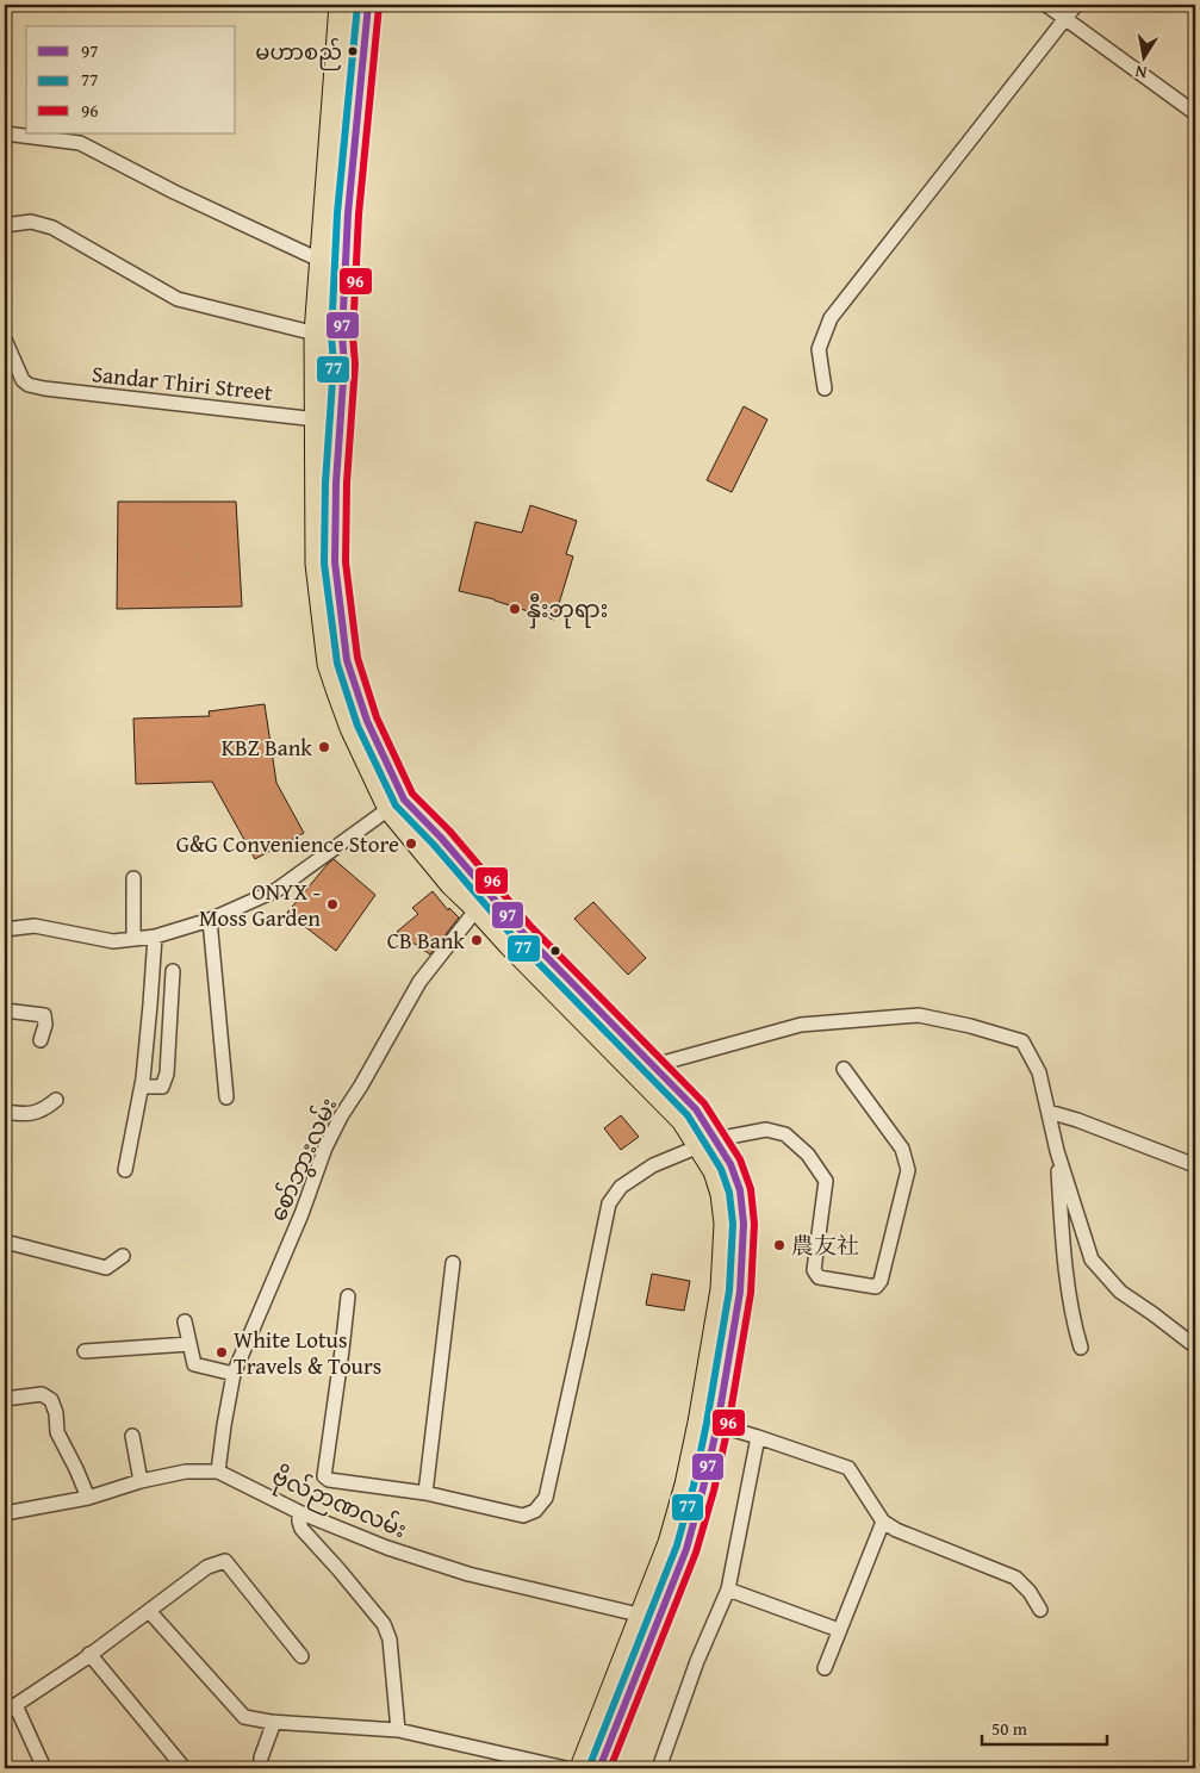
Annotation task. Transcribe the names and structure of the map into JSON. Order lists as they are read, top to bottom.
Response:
{
  "streets": {
    "street": ["Sandar Thiri Street", "စော်ဘွားလမ်း", "ဗိုလ်ဉာဏလမ်း"]
  },
  "crossings": [
    ["စော်ဘွားလမ်း", "ဗိုလ်ဉာဏလမ်း"]
  ],
  "places": [
    "မဟာစည်",
    "နှီးဘုရား",
    "KBZ Bank",
    "G&G Convenience Store",
    "ONYX - Moss Garden",
    "CB Bank",
    "農友社",
    "White Lotus Travels & Tours"
  ],
  "lines": ["transit line 97", "transit line 77", "transit line 96"],
  "legend": ["97", "77", "96"],
  "scale_bar": "50 m",
  "north": "bottom"
}
